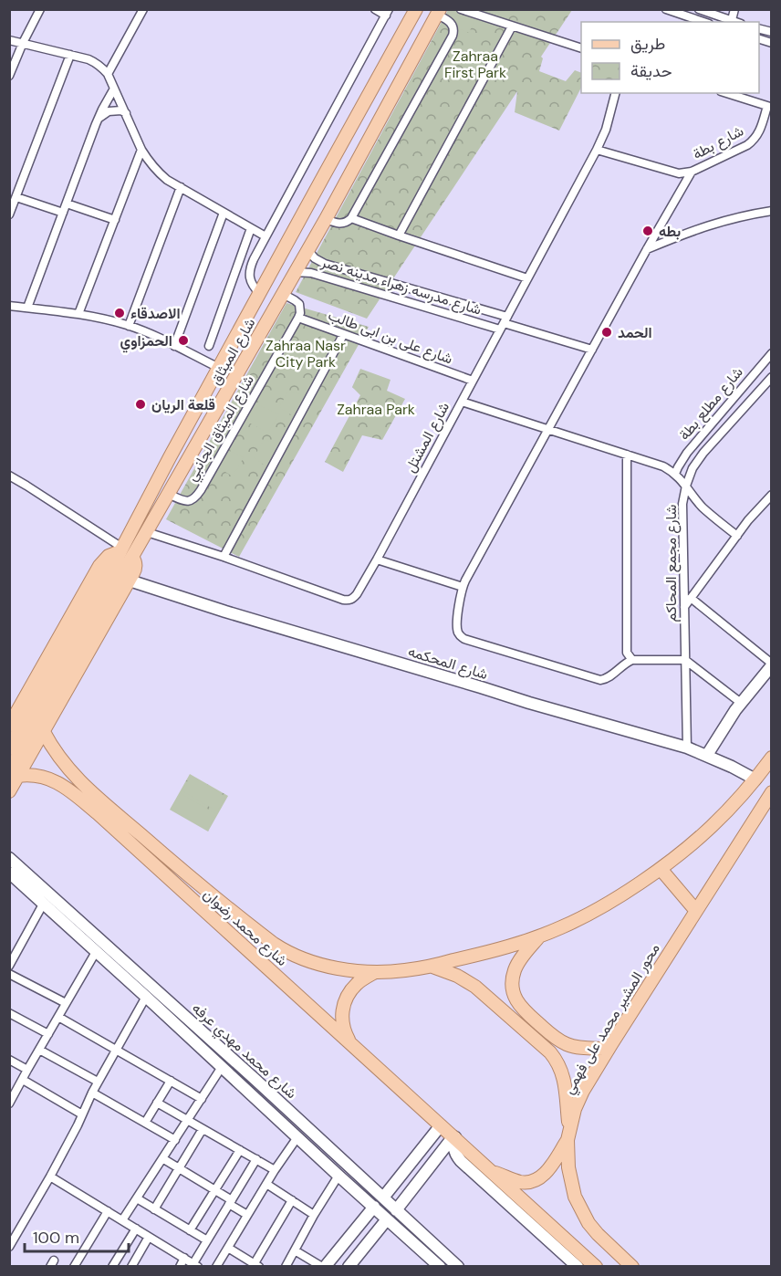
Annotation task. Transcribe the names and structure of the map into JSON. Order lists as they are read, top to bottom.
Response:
{
  "streets": {
    "main road": ["شارع الميثاق", "شارع محمد رضوان", "محور المشير محمد على فهمي"],
    "street": [
      "شارع بطة",
      "شارع مدرسه زهراء مدينه نصر",
      "شارع على بن ابى طالب",
      "شارع مطلع بطة",
      "شارع الميثاق الجانبي",
      "شارع المشتل",
      "شارع مجمع المحاكم",
      "شارع المحكمه",
      "شارع محمد مهدي عرفه"
    ]
  },
  "crossings": [
    ["شارع بطة", "شارع المشتل"],
    ["شارع مدرسه زهراء مدينه نصر", "شارع الميثاق"],
    ["شارع مدرسه زهراء مدينه نصر", "شارع المشتل"],
    ["شارع على بن ابى طالب", "شارع الميثاق الجانبي"],
    ["شارع على بن ابى طالب", "شارع المشتل"],
    ["شارع الميثاق", "شارع الميثاق الجانبي"],
    ["شارع الميثاق", "شارع المشتل"],
    ["شارع الميثاق", "شارع المحكمه"],
    ["شارع الميثاق", "شارع محمد رضوان"],
    ["شارع مجمع المحاكم", "شارع المحكمه"]
  ],
  "parks": ["Zahraa First Park", "Zahraa Nasr City Park", "Zahraa Park"],
  "places": [
    "بطه",
    "الاصدقاء",
    "الحمد",
    "الحمزاوي",
    "قلعة الريان"
  ],
  "legend": ["طريق", "حديقة"],
  "scale_bar": "100 m"
}
